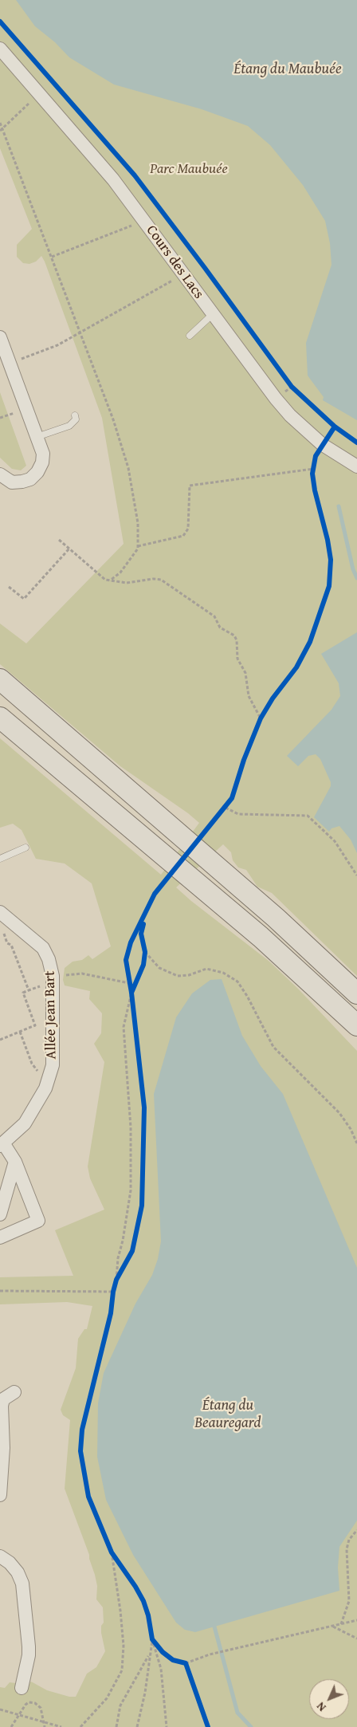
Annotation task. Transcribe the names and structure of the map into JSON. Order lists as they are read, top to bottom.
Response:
{
  "streets": {
    "street": ["Cours des Lacs", "Allée Jean Bart"]
  },
  "water": ["Étang du Maubuée", "Étang du Beauregard"],
  "parks": ["Parc Maubuée"],
  "north": "bottom left"
}
